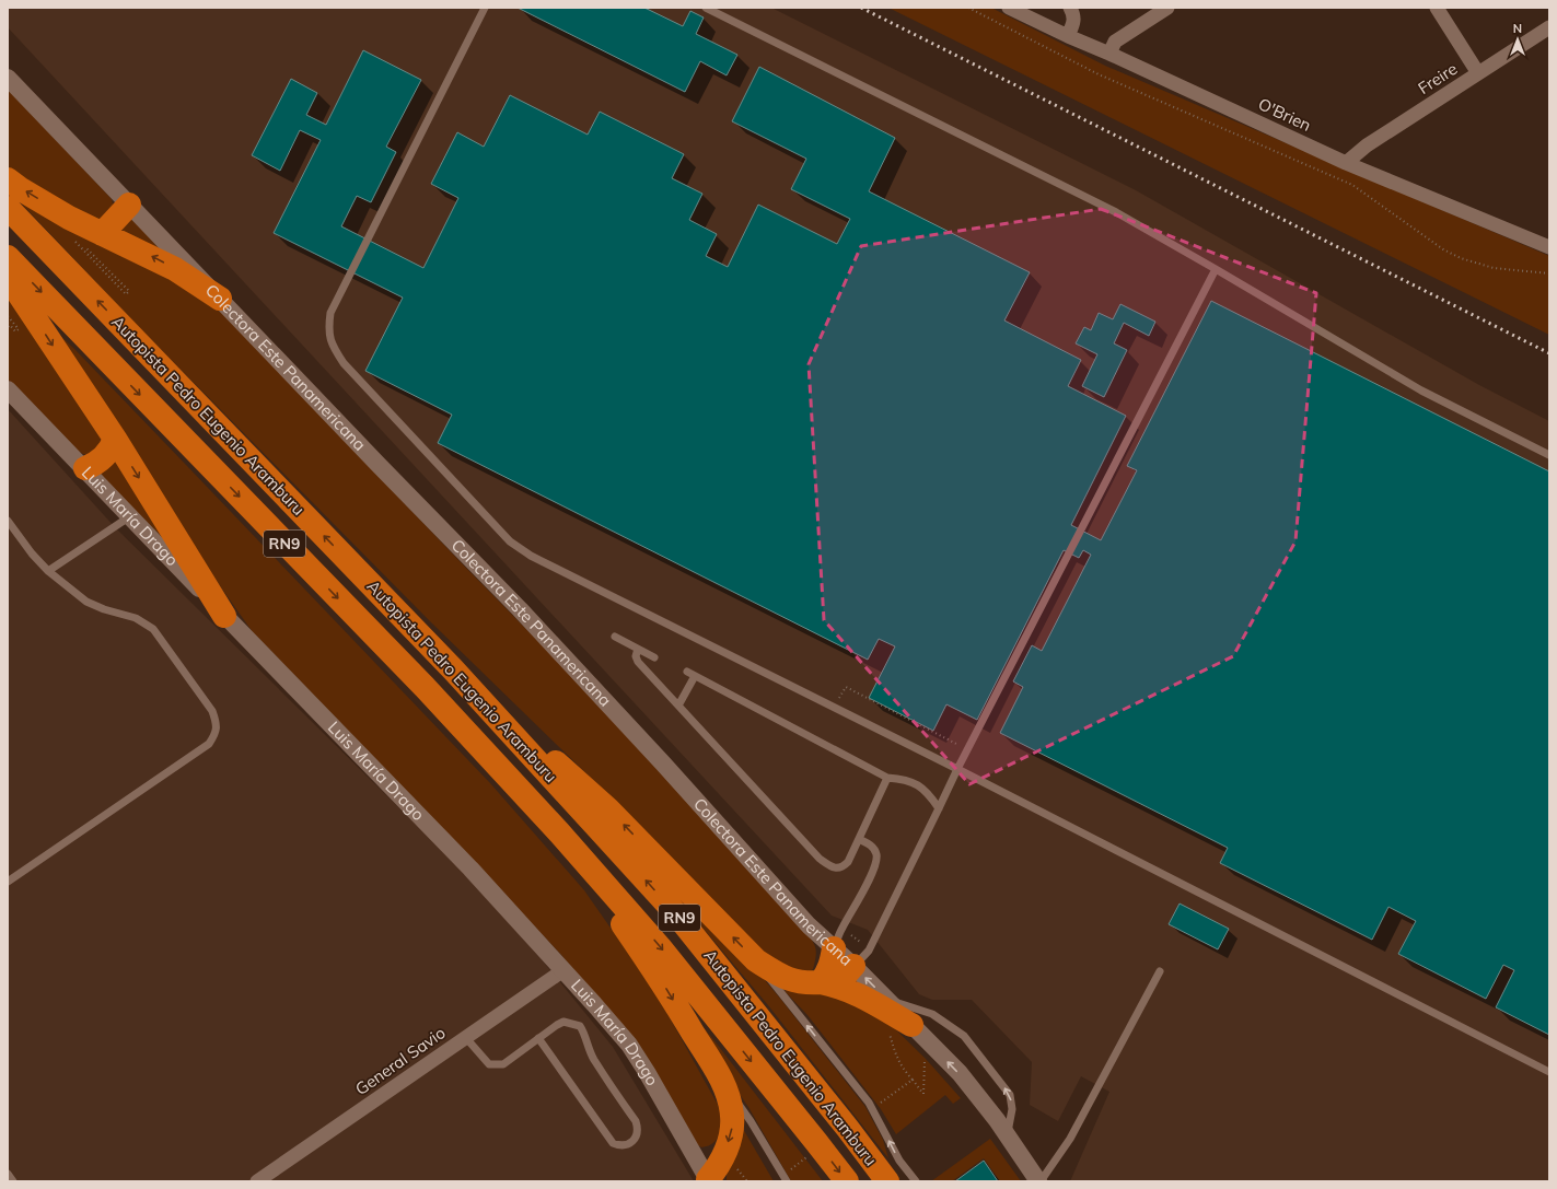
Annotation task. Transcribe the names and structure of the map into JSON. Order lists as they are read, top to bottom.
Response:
{
  "streets": {
    "highway": ["Autopista Pedro Eugenio Aramburu", "RN9"],
    "street": [
      "Freire",
      "O'Brien",
      "Colectora Este Panamericana",
      "Luis María Drago",
      "General Savio"
    ]
  },
  "crossings": [
    ["Freire", "O'Brien"],
    ["Luis María Drago", "General Savio"]
  ],
  "north": "top"
}
